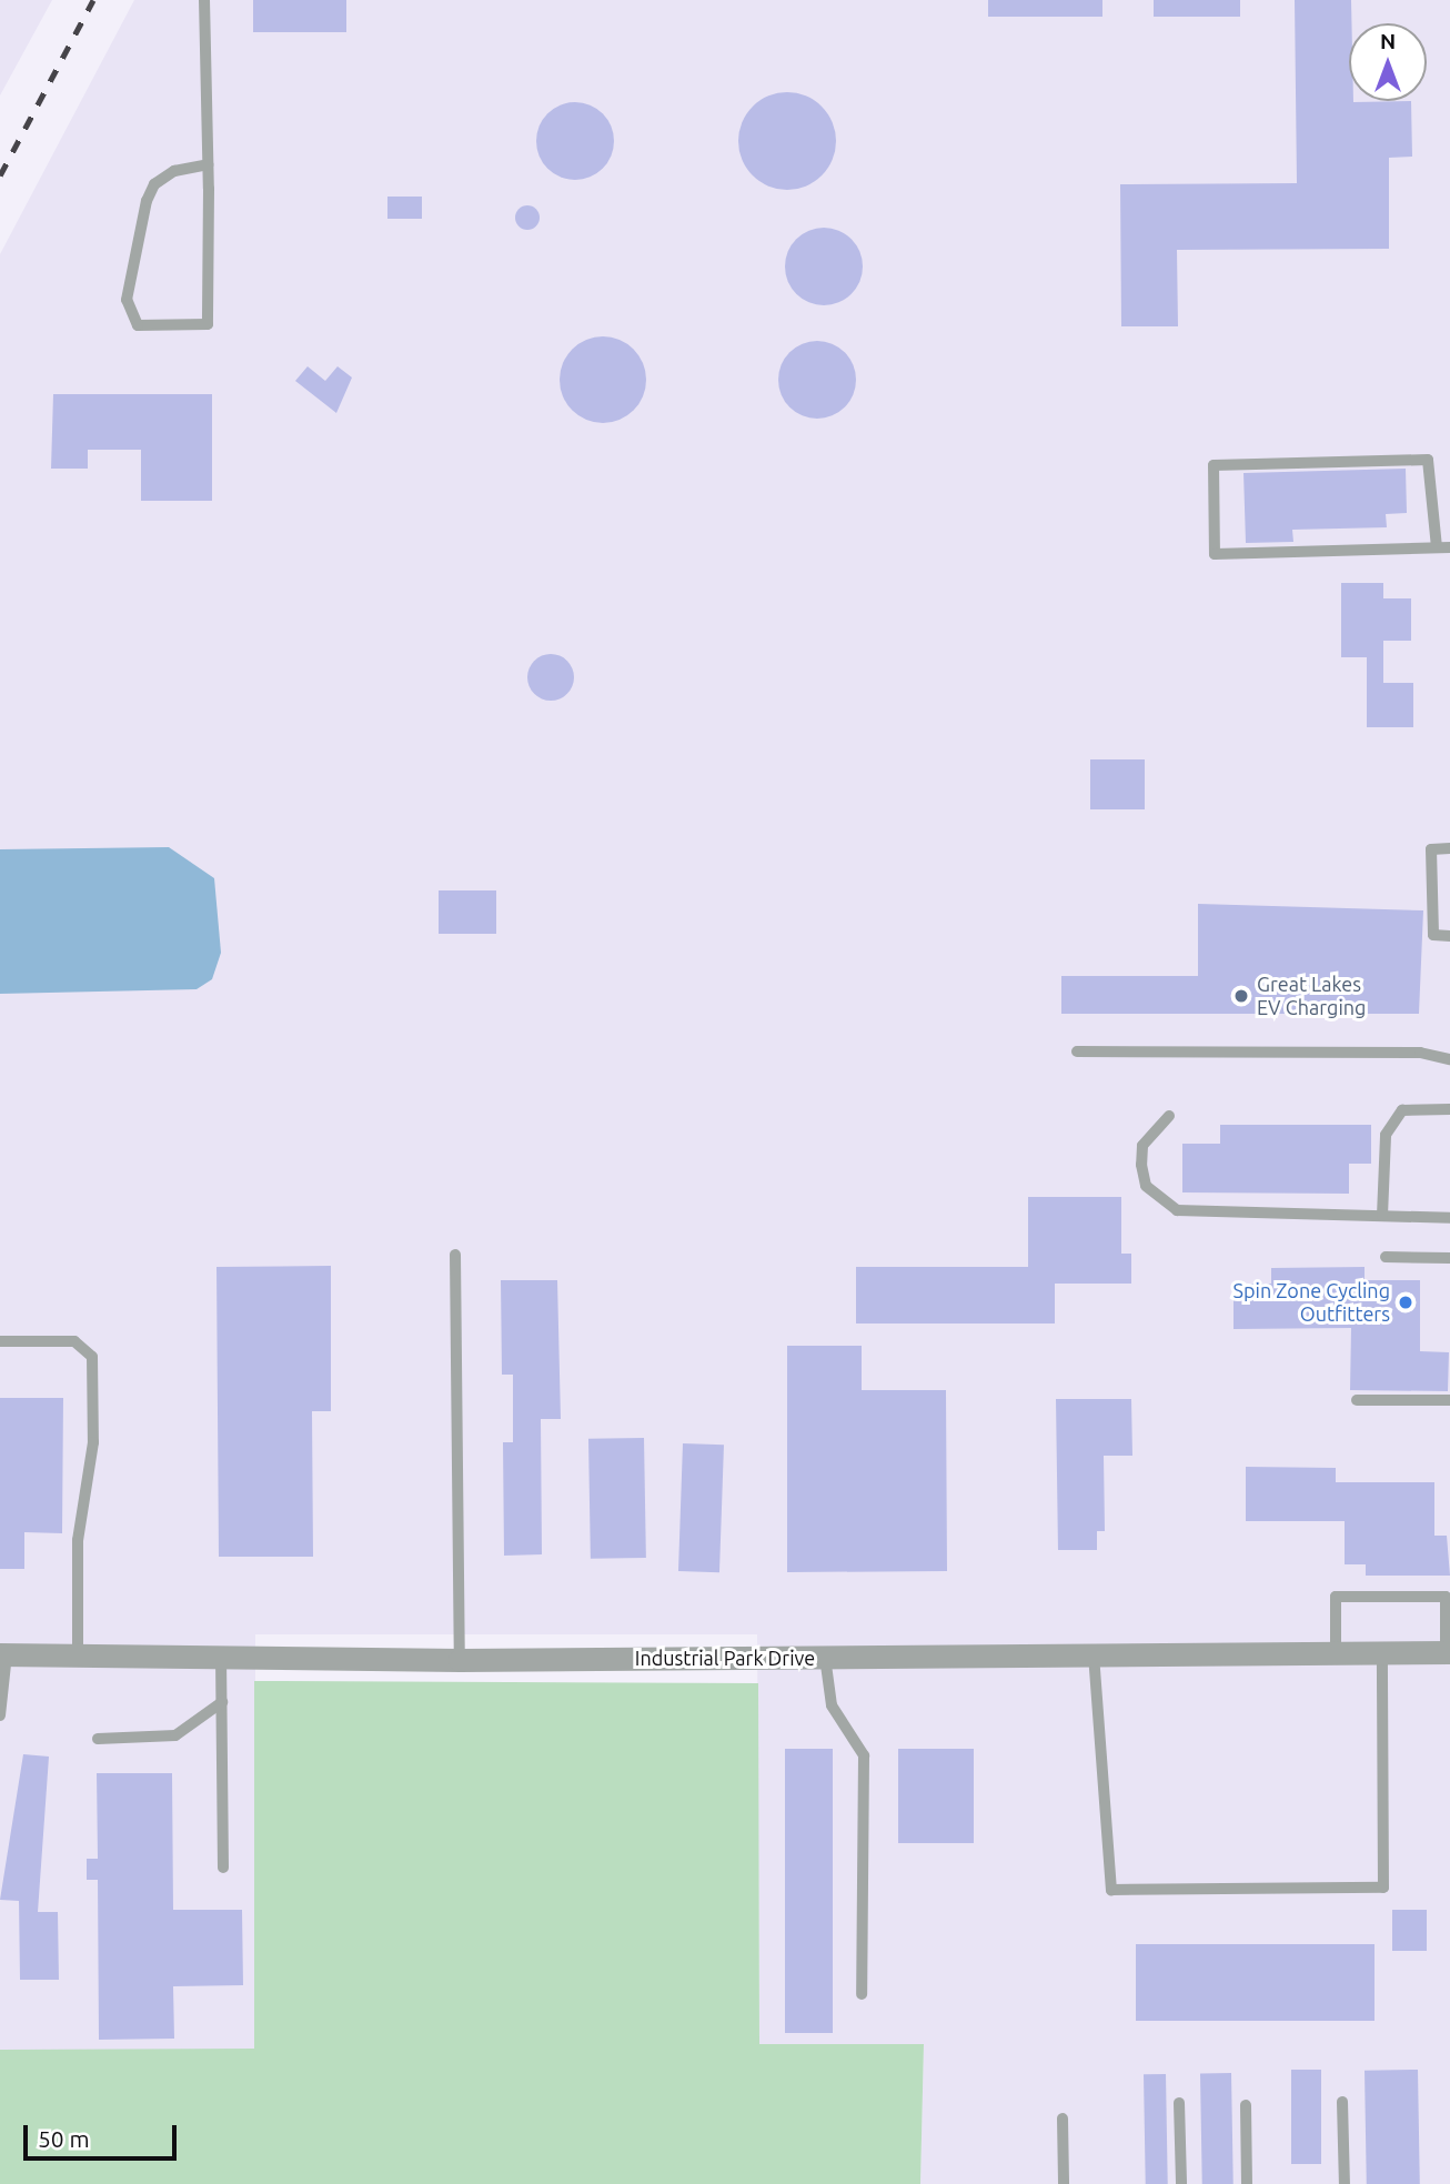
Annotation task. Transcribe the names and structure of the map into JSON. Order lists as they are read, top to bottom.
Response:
{
  "streets": {
    "street": ["Industrial Park Drive"]
  },
  "places": ["Great Lakes EV Charging", "Spin Zone Cycling Outfitters"],
  "scale_bar": "50 m",
  "north": "top"
}
